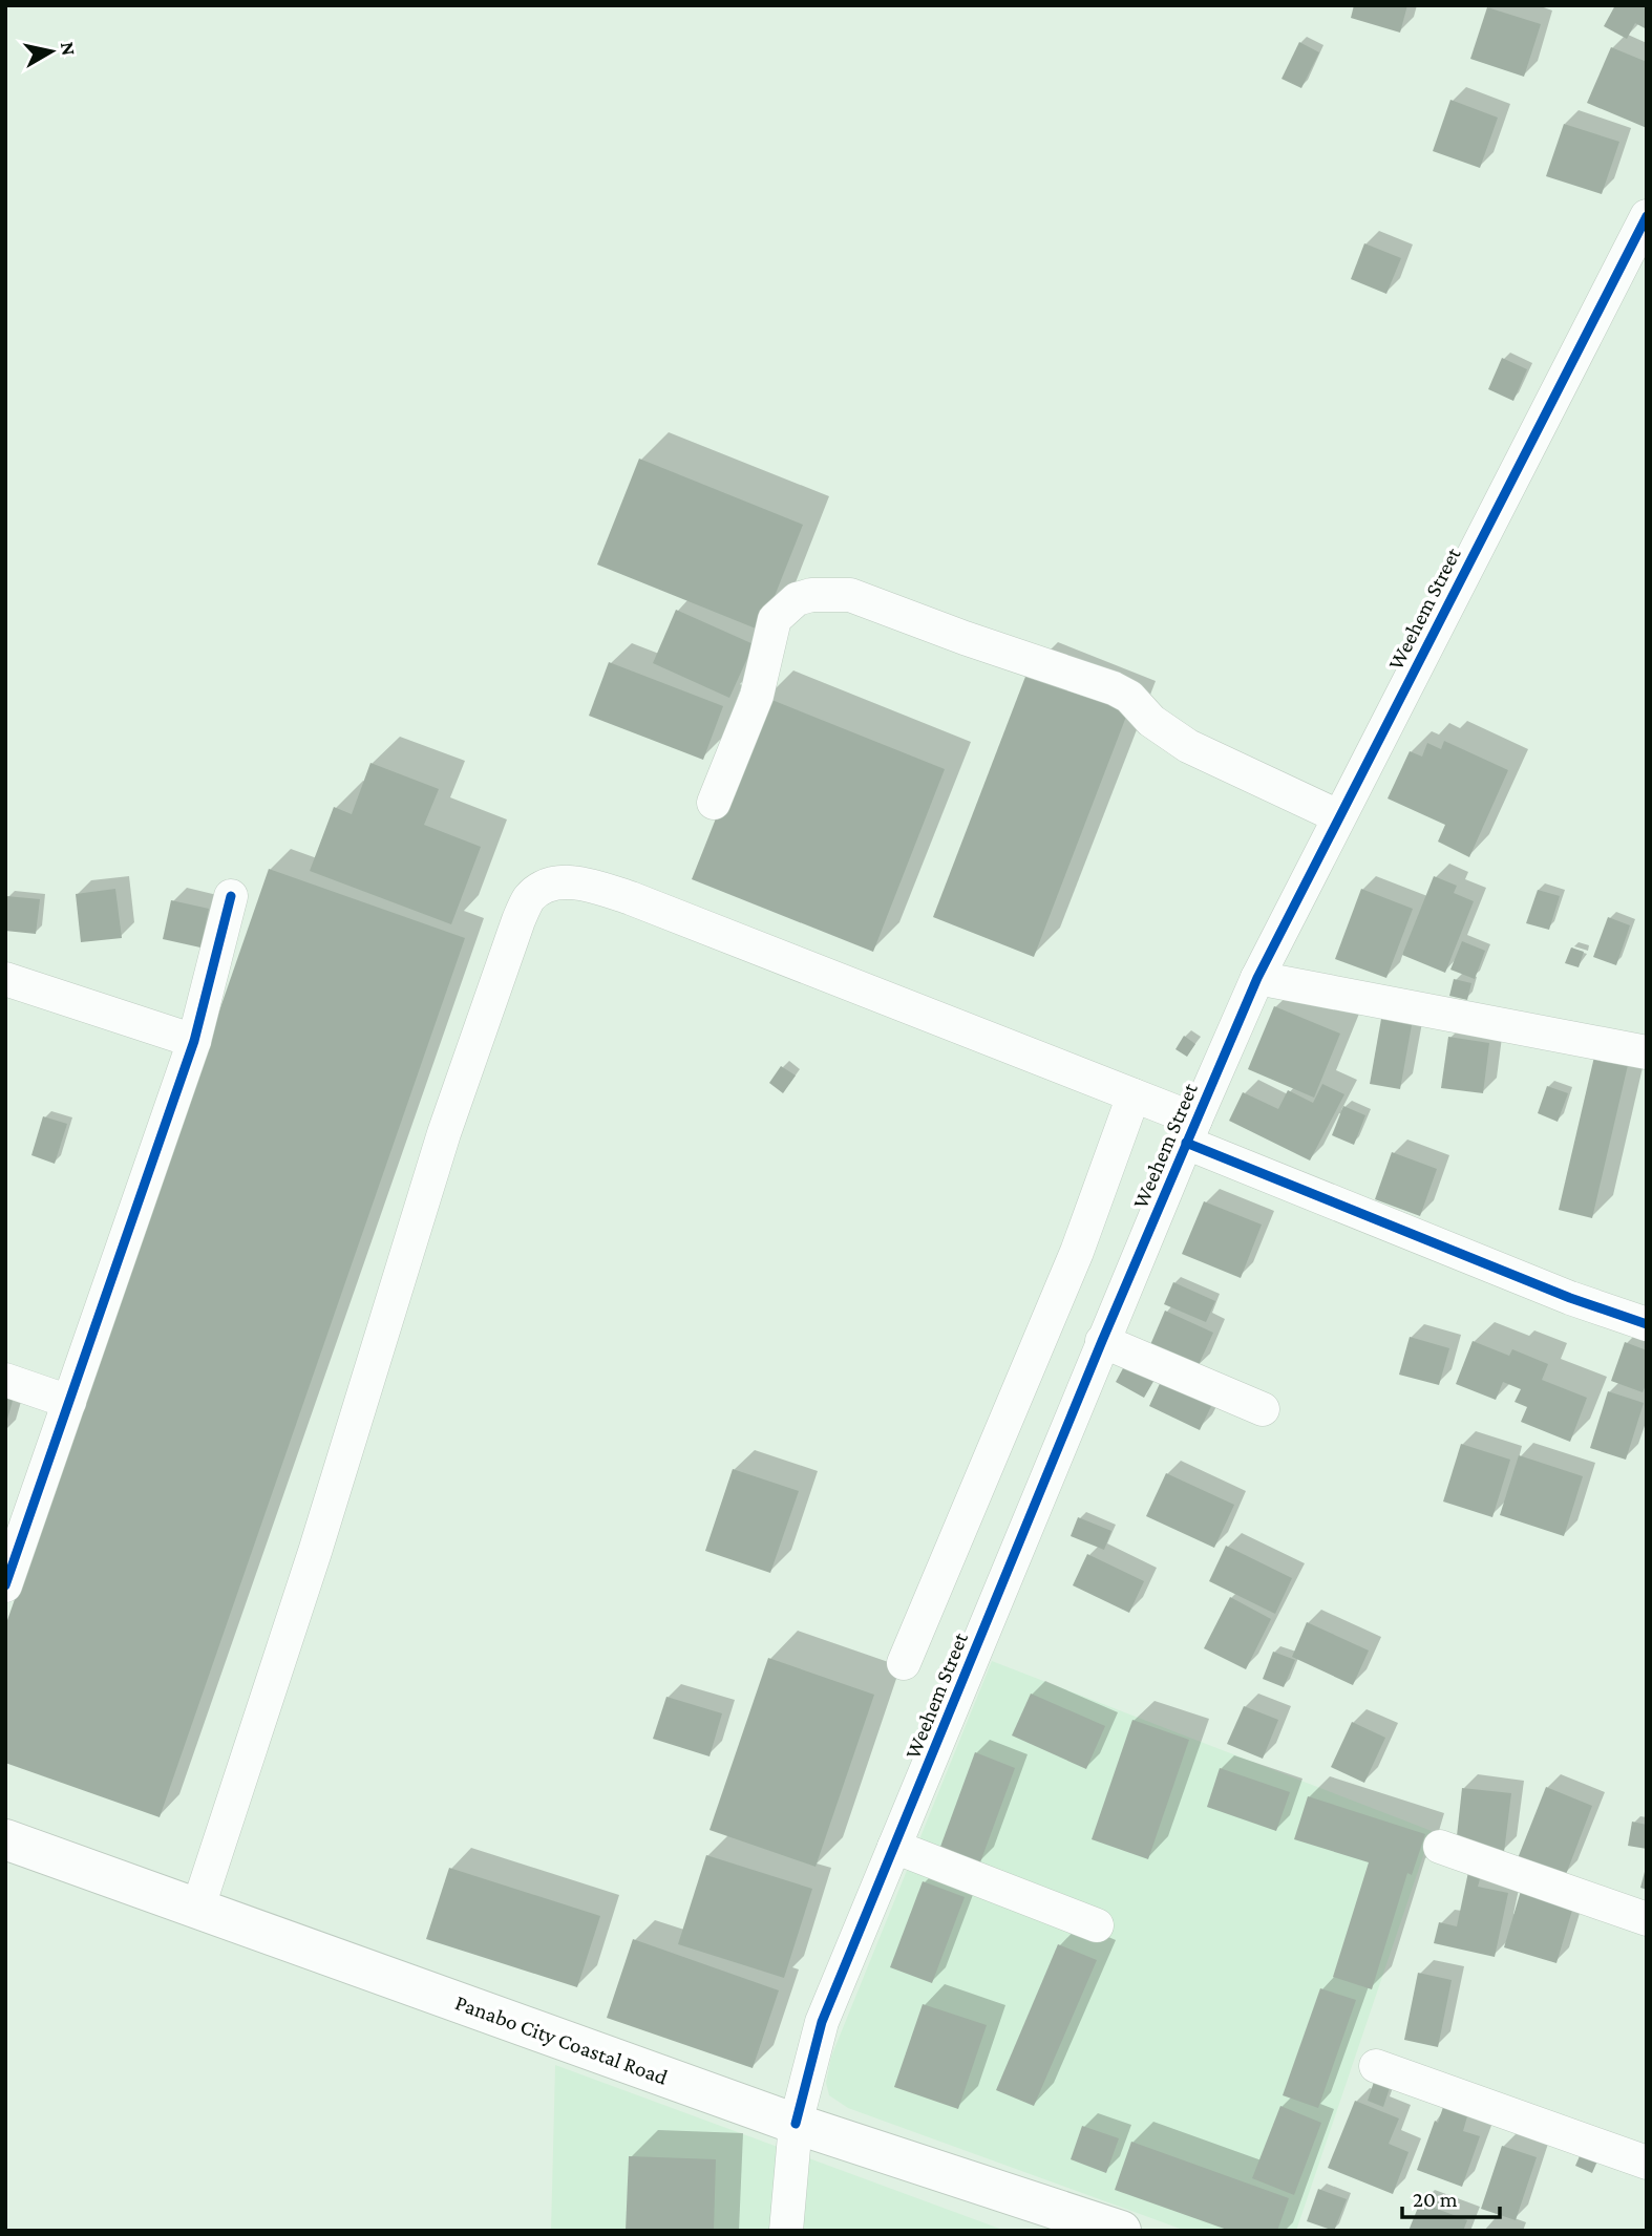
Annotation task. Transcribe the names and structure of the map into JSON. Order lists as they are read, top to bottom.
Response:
{
  "streets": {
    "main road": ["Panabo City Coastal Road"],
    "street": ["Weehem Street"]
  },
  "crossings": [
    ["Weehem Street", "Panabo City Coastal Road"]
  ],
  "scale_bar": "20 m",
  "north": "right"
}
